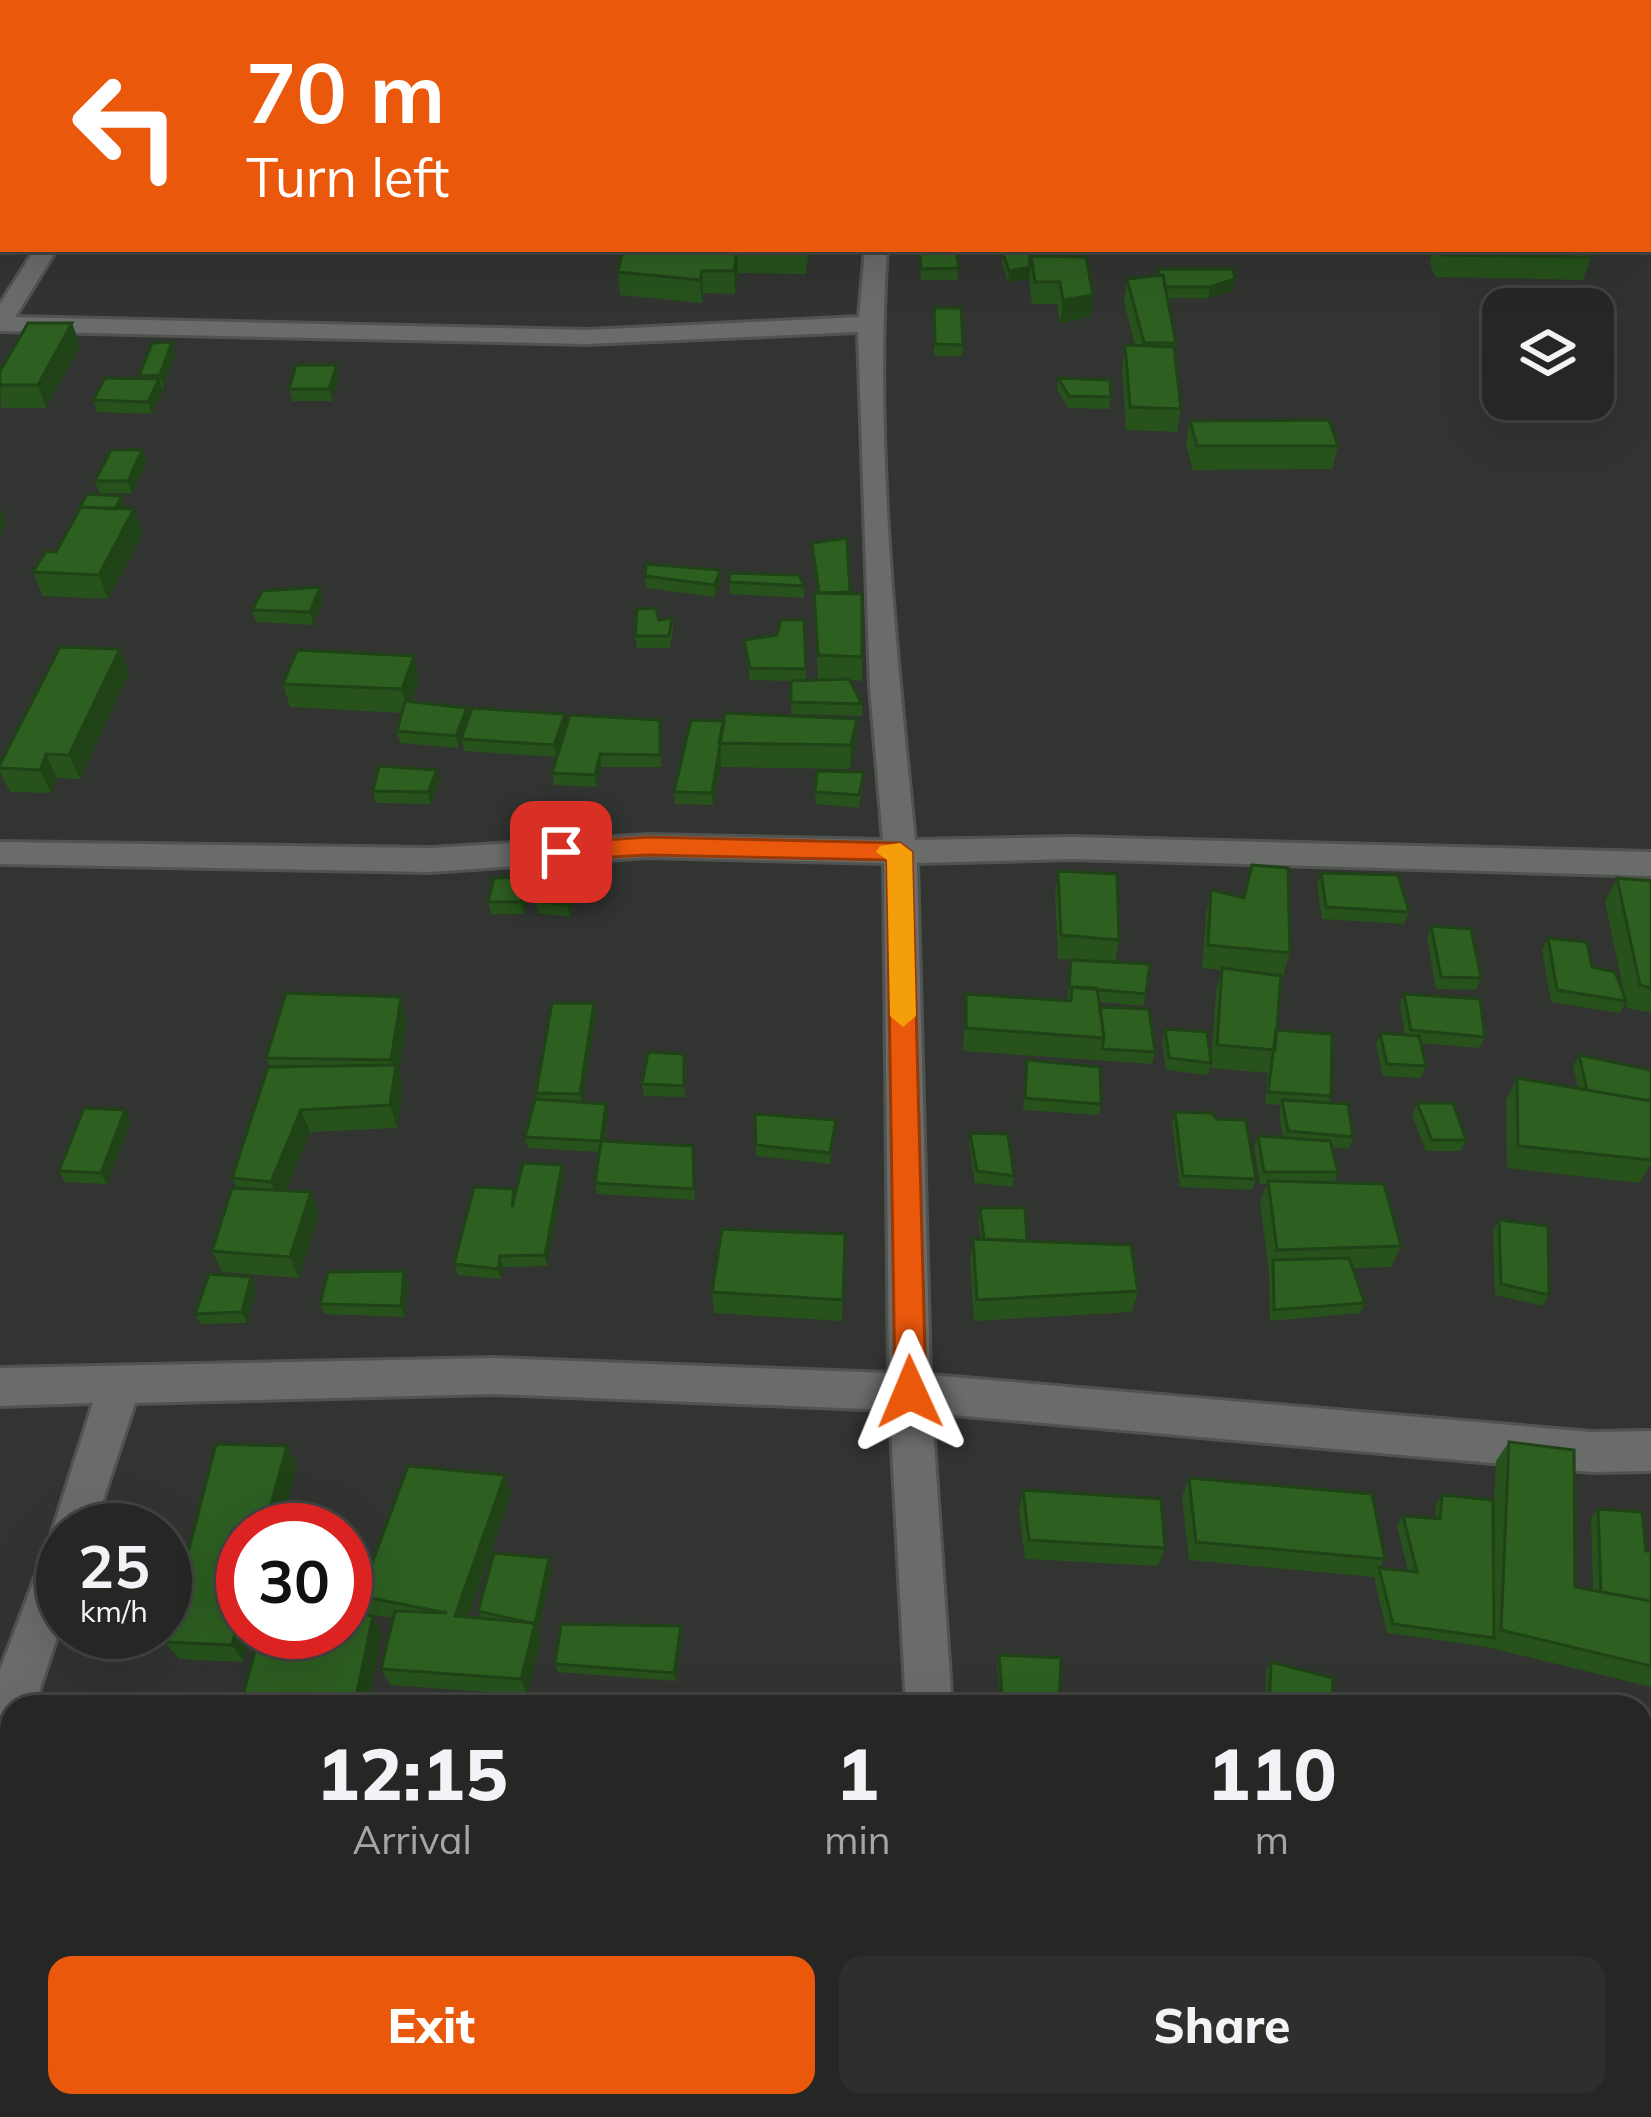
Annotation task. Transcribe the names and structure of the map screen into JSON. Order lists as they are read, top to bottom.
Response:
{
  "page": {
    "turn": ["70 m", "Turn left"],
    "speed": "25 km/h",
    "limit": "30",
    "eta": [
      "12:15",
      "Arrival",
      "1",
      "min",
      "110",
      "m"
    ],
    "buttons": ["Exit", "Share"]
  }
}
